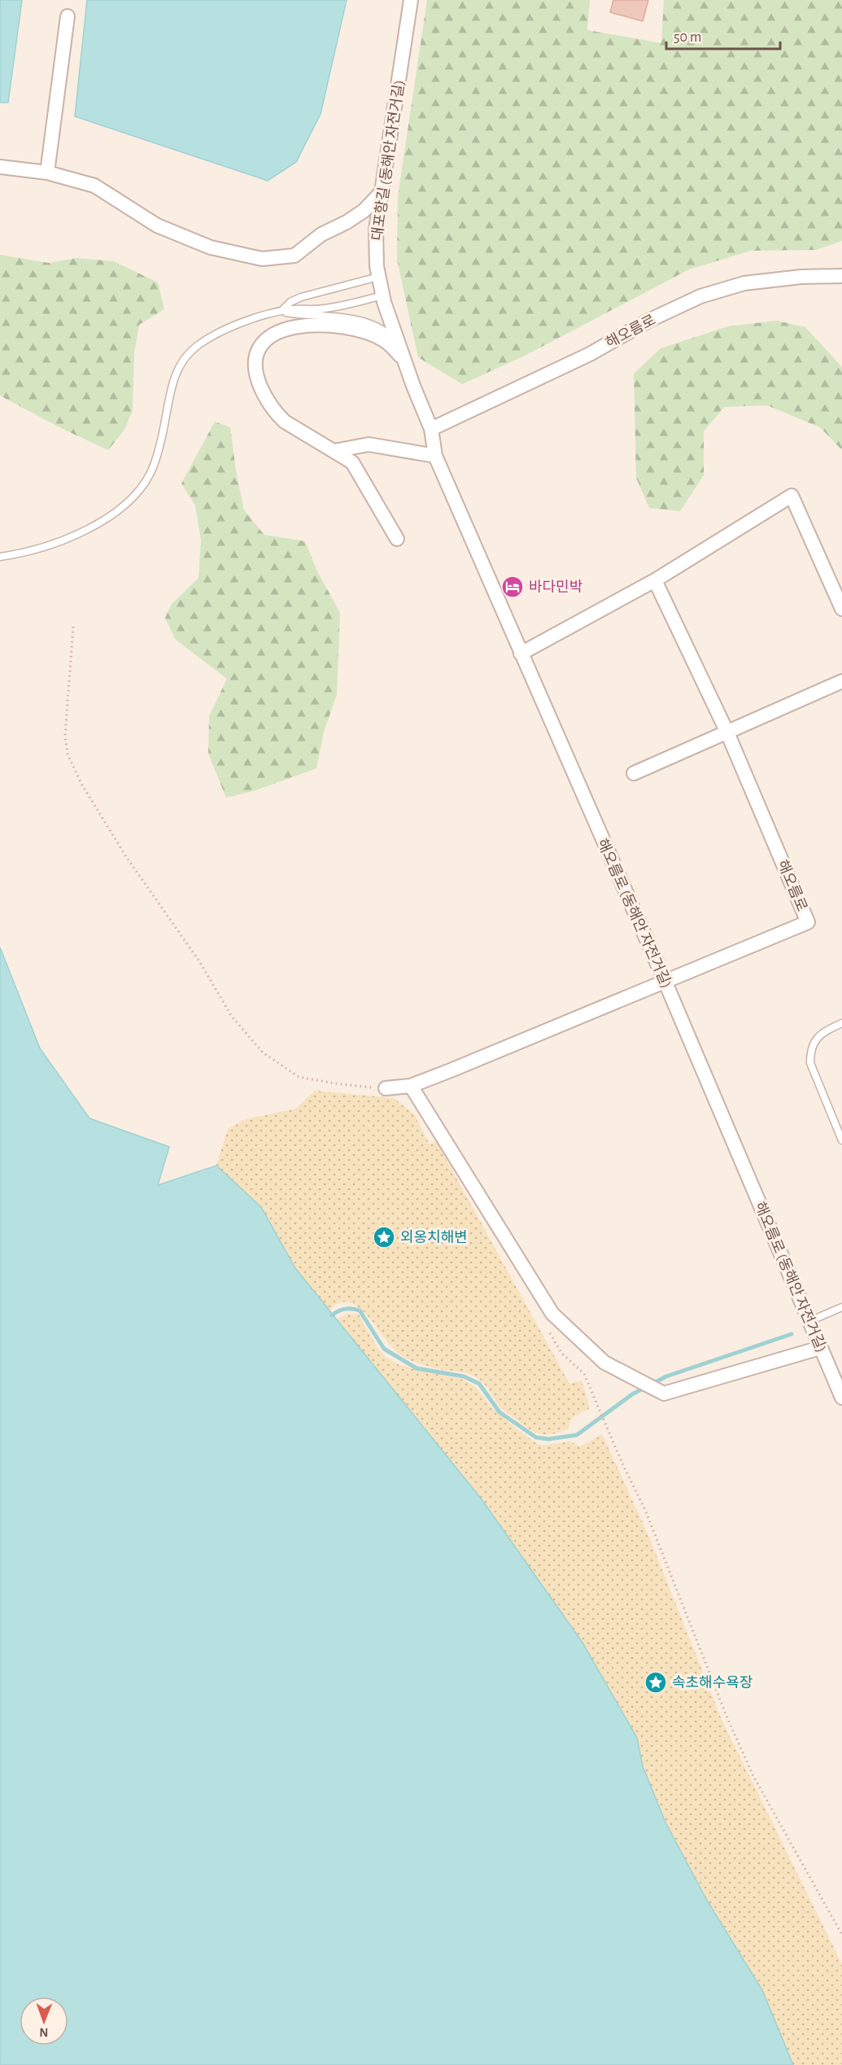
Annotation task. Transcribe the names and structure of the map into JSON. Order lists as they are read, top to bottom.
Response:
{
  "streets": {
    "street": ["대포항길 (동해안 자전거길)", "해오름로", "해오름로 (동해안 자전거길)"]
  },
  "crossings": [
    ["대포항길 (동해안 자전거길)", "해오름로"],
    ["대포항길 (동해안 자전거길)", "해오름로 (동해안 자전거길)"],
    ["해오름로", "해오름로 (동해안 자전거길)"]
  ],
  "places": {
    "hotel": ["바다민박"],
    "place": ["외옹치해변", "속초해수욕장"]
  },
  "scale_bar": "50 m",
  "north": "bottom"
}
